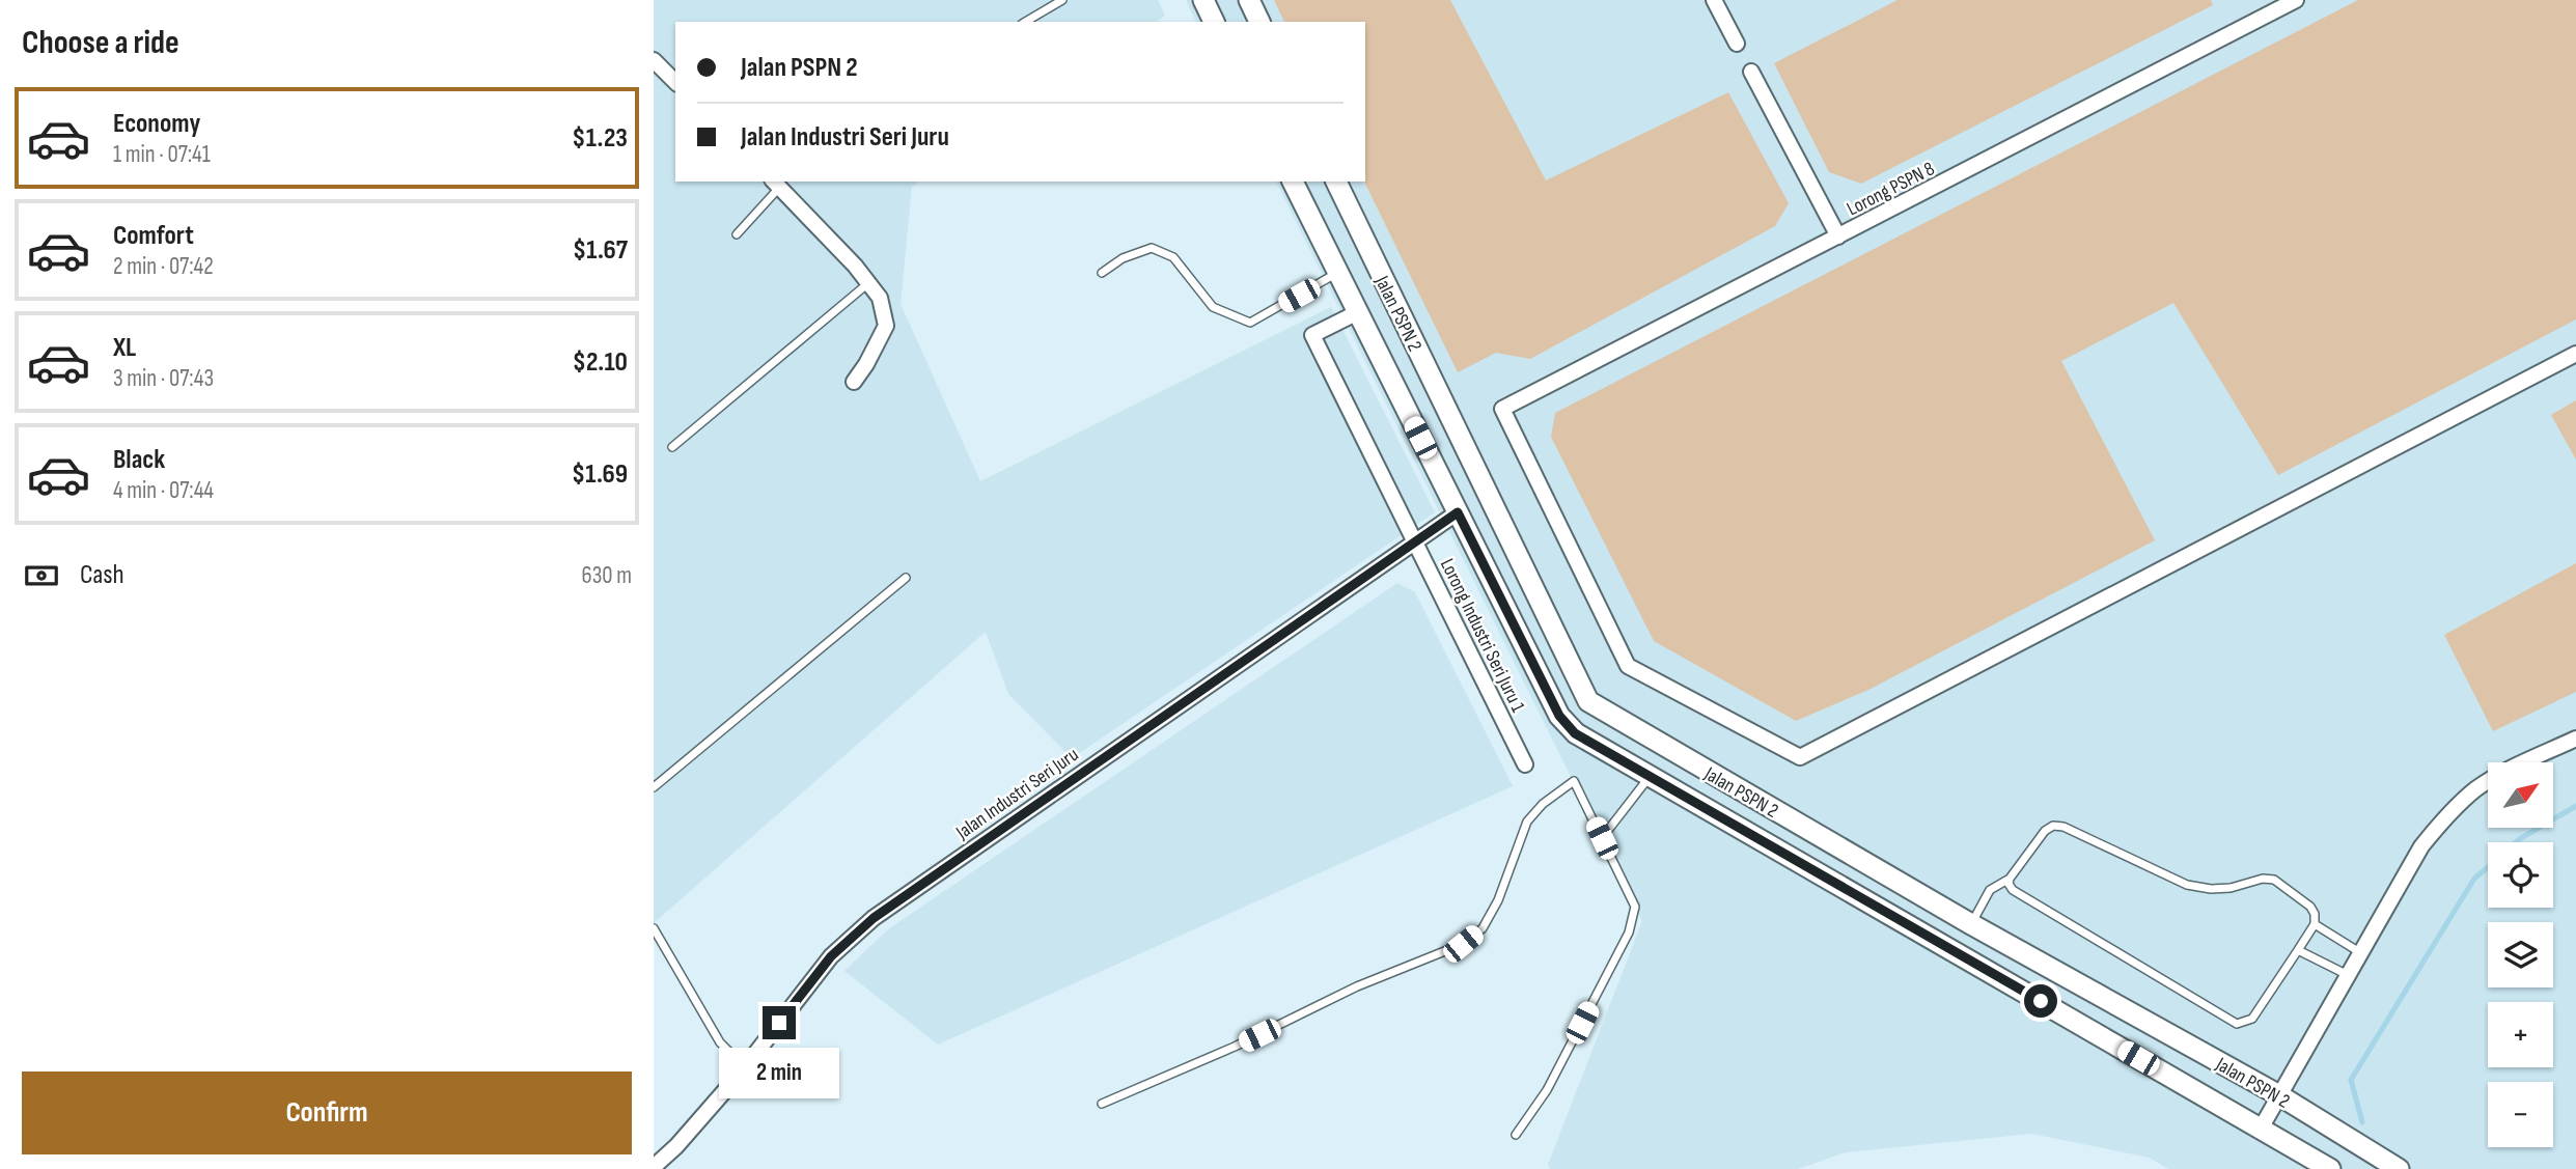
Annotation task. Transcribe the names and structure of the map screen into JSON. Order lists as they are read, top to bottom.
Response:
{
  "streets": {
    "street": [
      "Lorong PSPN 8",
      "Jalan PSPN 2",
      "Lorong Industri Seri Juru 1",
      "Jalan Industri Seri Juru"
    ]
  },
  "crossings": [
    ["Jalan PSPN 2", "Lorong Industri Seri Juru 1"],
    ["Jalan PSPN 2", "Jalan Industri Seri Juru"],
    ["Lorong Industri Seri Juru 1", "Jalan Industri Seri Juru"]
  ],
  "north": "top right",
  "page": {
    "heading": "Choose a ride",
    "banner": ["Jalan PSPN 2", "Jalan Industri Seri Juru"],
    "list": [
      {
        "name": "Economy",
        "note": "1 min · 07:41",
        "value": "$1.23"
      },
      {
        "name": "Comfort",
        "note": "2 min · 07:42",
        "value": "$1.67"
      },
      {
        "name": "XL",
        "note": "3 min · 07:43",
        "value": "$2.10"
      },
      {
        "name": "Black",
        "note": "4 min · 07:44",
        "value": "$1.69"
      }
    ],
    "pay": ["Cash", "630 m"],
    "map_buttons": ["+", "−"],
    "bubble": "2 min",
    "buttons": "Confirm"
  }
}
